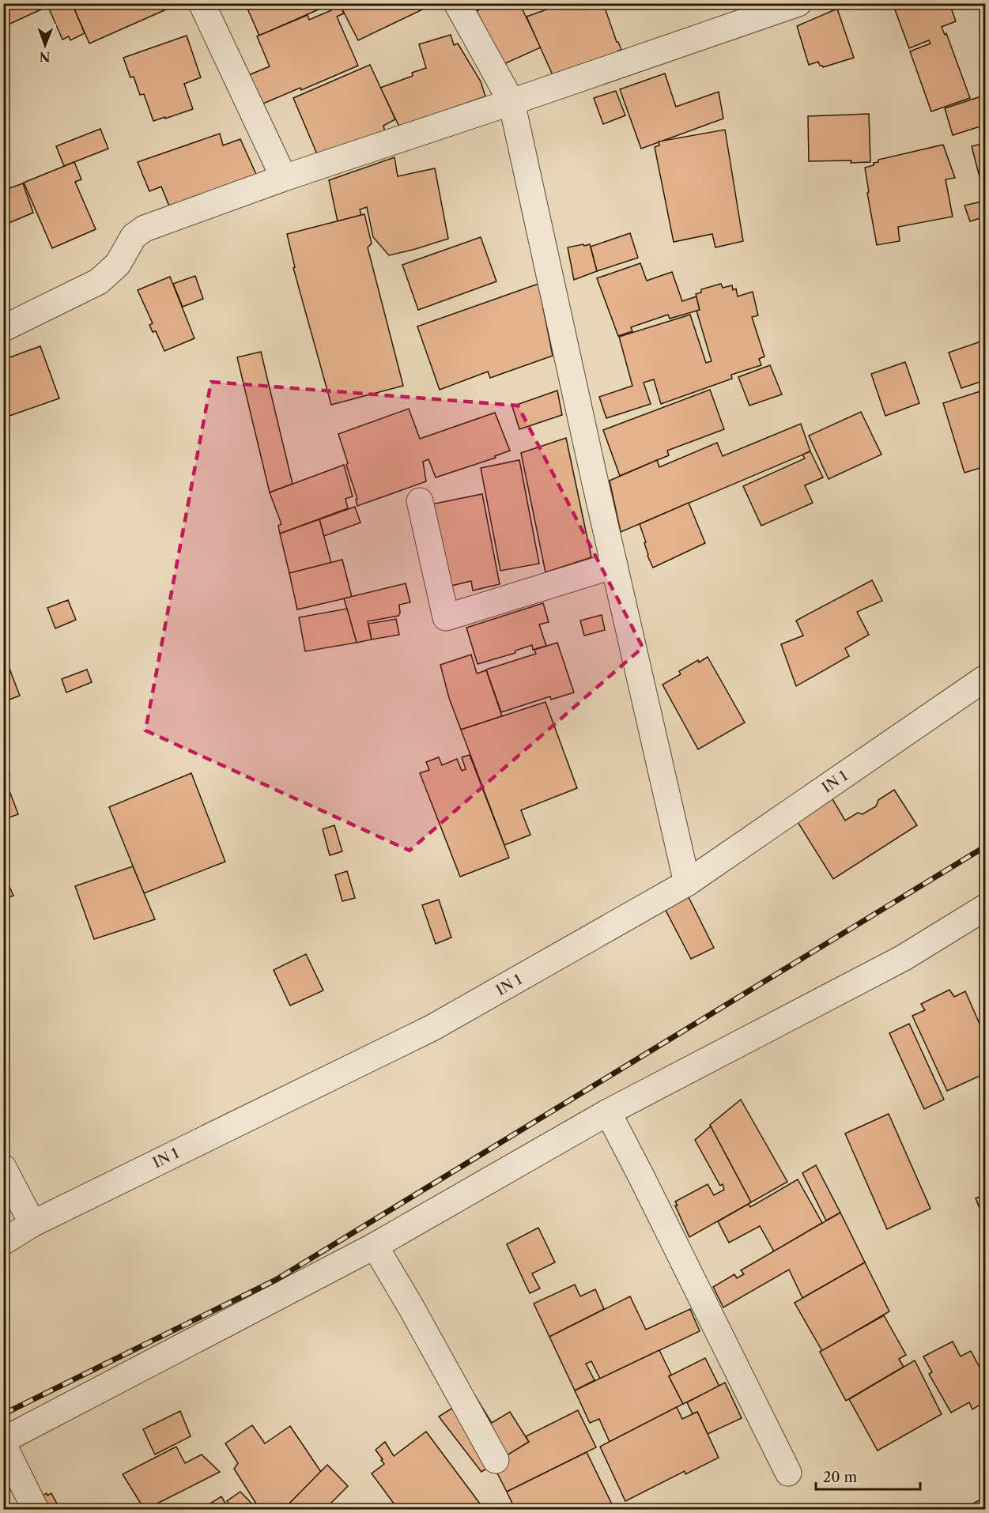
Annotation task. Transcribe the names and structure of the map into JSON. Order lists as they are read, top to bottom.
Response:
{
  "streets": {
    "street": ["IN 1"]
  },
  "scale_bar": "20 m",
  "north": "bottom"
}
